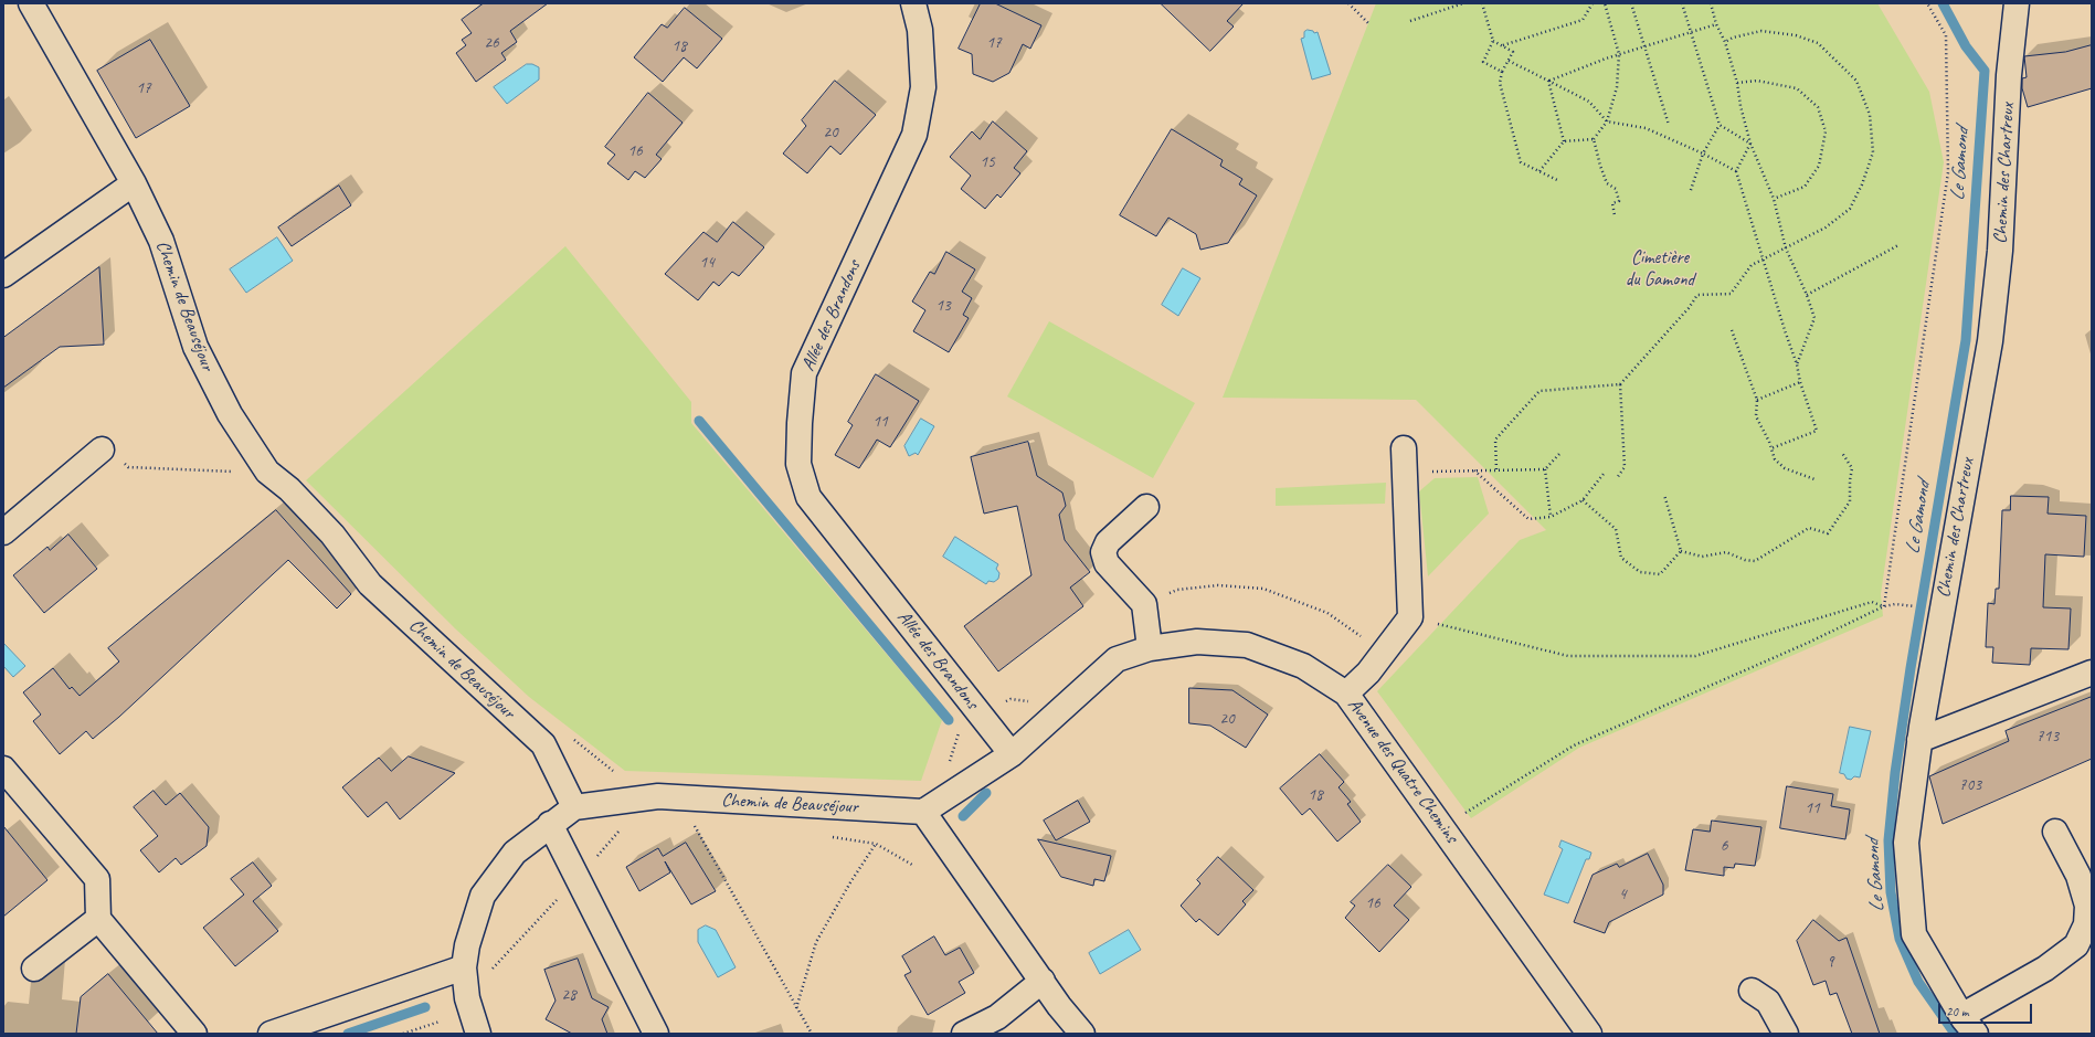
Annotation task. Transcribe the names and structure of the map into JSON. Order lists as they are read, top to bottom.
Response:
{
  "streets": {
    "street": [
      "Chemin des Chartreux",
      "Chemin de Beauséjour",
      "Allée des Brandons",
      "Avenue des Quatre Chemins"
    ]
  },
  "crossings": [
    ["Chemin de Beauséjour", "Avenue des Quatre Chemins"],
    ["Allée des Brandons", "Avenue des Quatre Chemins"]
  ],
  "water": ["Le Gamond"],
  "parks": ["Cimetière du Gamond"],
  "house_numbers": [
    "26",
    "17",
    "18",
    "17",
    "20",
    "16",
    "15",
    "14",
    "13",
    "11",
    "20",
    "713",
    "703",
    "18",
    "11",
    "6",
    "4",
    "16",
    "9",
    "28"
  ],
  "scale_bar": "20 m"
}
